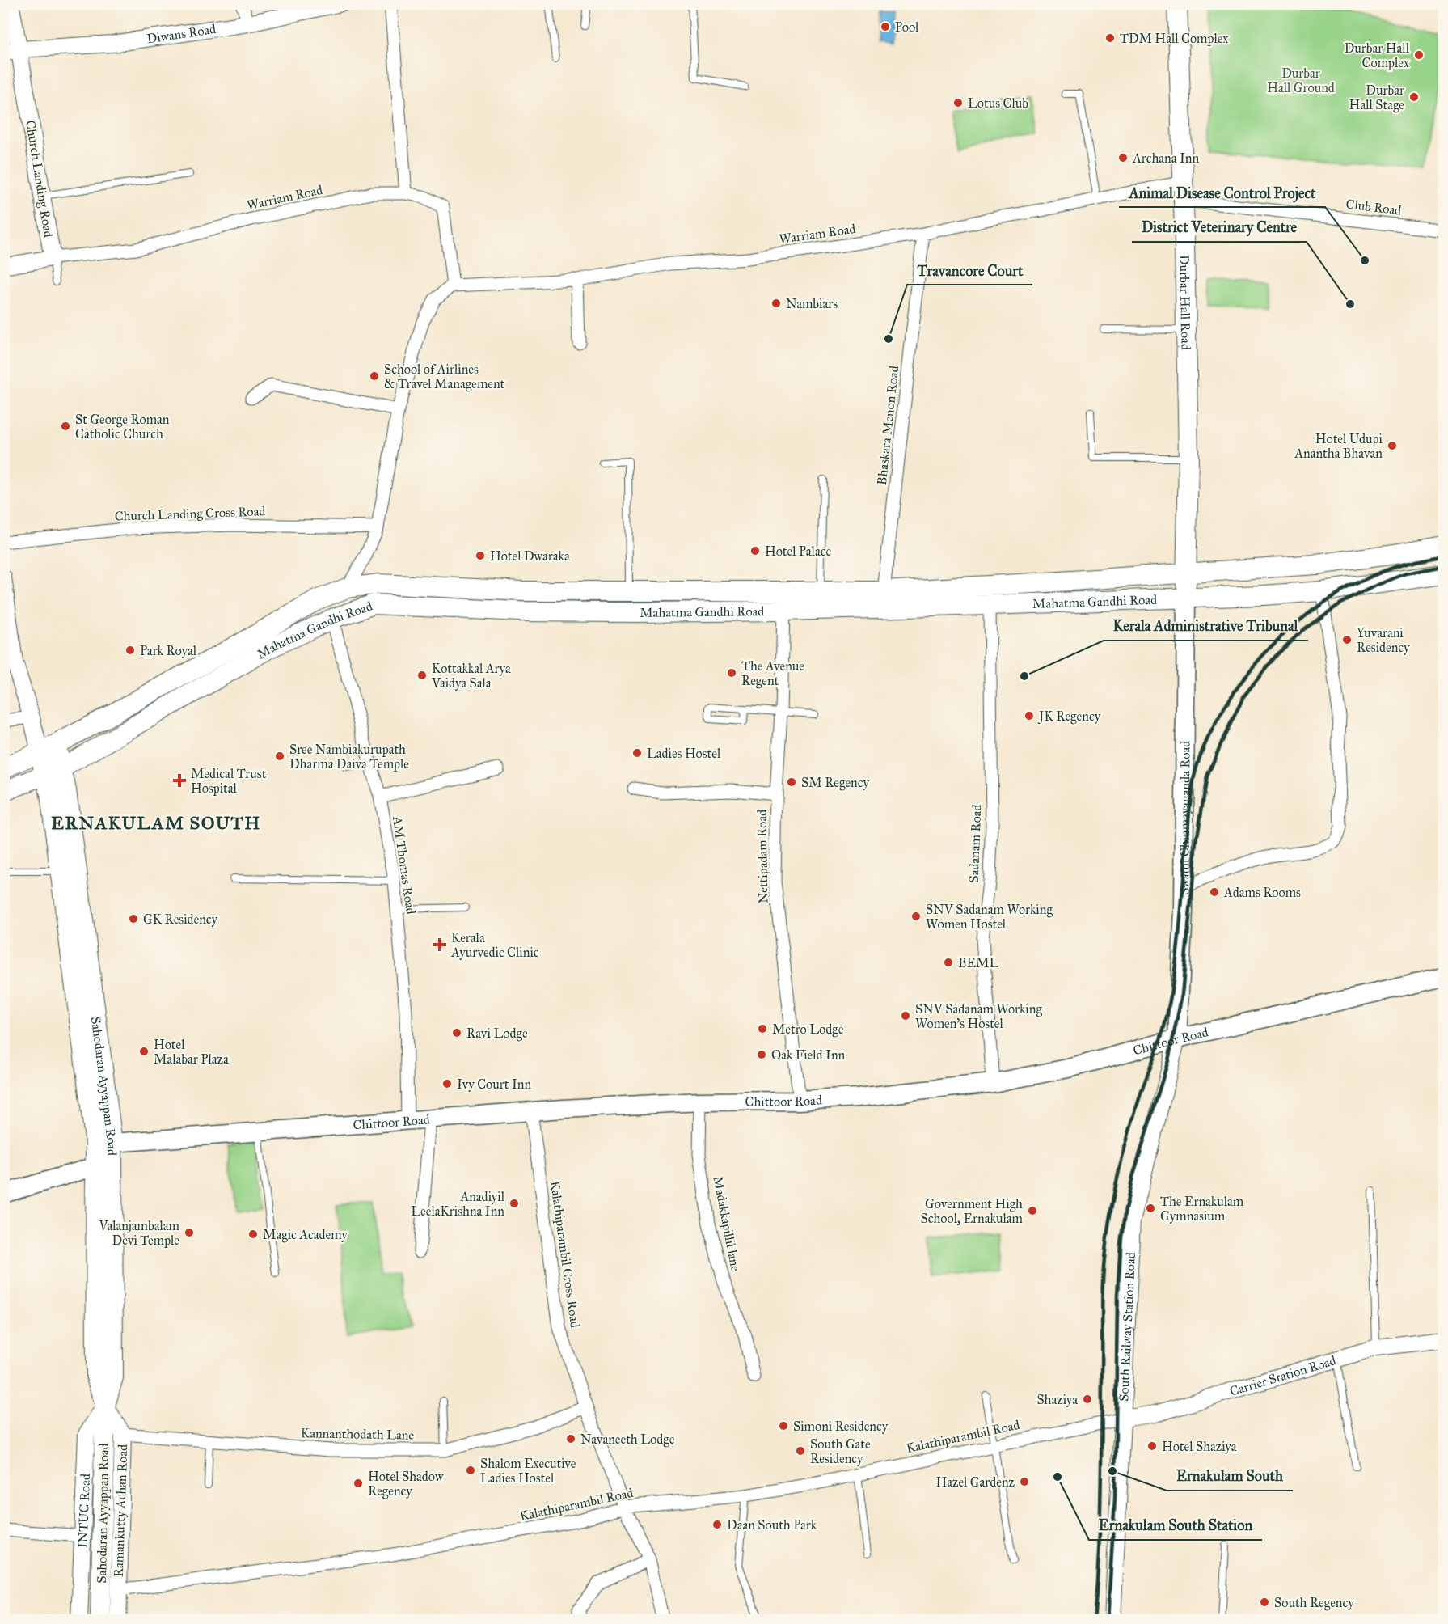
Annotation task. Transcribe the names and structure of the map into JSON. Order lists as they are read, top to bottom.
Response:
{
  "streets": {
    "main road": [
      "Durbar Hall Road",
      "Mahatma Gandhi Road",
      "Swami Chinmayananda Road",
      "Chittoor Road",
      "Sahodaran Ayyappan Road"
    ],
    "street": [
      "Diwans Road",
      "Church Landing Road",
      "Warriam Road",
      "Club Road",
      "Bhaskara Menon Road",
      "Church Landing Cross Road",
      "Sadanam Road",
      "Nettipadam Road",
      "AM Thomas Road",
      "Madakkapillil lane",
      "Kalathiparambil Cross Road",
      "South Railway Station Road",
      "Carrier Station Road",
      "Kannanthodath Lane",
      "Kalathiparambil Road",
      "INTUC Road",
      "Ramankutty Achan Road"
    ]
  },
  "crossings": [
    ["Diwans Road", "Church Landing Road"],
    ["Church Landing Road", "Warriam Road"],
    ["Warriam Road", "Club Road"],
    ["Warriam Road", "Durbar Hall Road"],
    ["Warriam Road", "Bhaskara Menon Road"],
    ["Club Road", "Durbar Hall Road"],
    ["Durbar Hall Road", "Mahatma Gandhi Road"],
    ["Durbar Hall Road", "Swami Chinmayananda Road"],
    ["Bhaskara Menon Road", "Mahatma Gandhi Road"],
    ["Mahatma Gandhi Road", "Swami Chinmayananda Road"],
    ["Mahatma Gandhi Road", "Sadanam Road"],
    ["Mahatma Gandhi Road", "Nettipadam Road"],
    ["Mahatma Gandhi Road", "AM Thomas Road"],
    ["Mahatma Gandhi Road", "Sahodaran Ayyappan Road"],
    ["Swami Chinmayananda Road", "Chittoor Road"],
    ["Swami Chinmayananda Road", "South Railway Station Road"],
    ["Sadanam Road", "Chittoor Road"],
    ["Nettipadam Road", "Chittoor Road"],
    ["AM Thomas Road", "Chittoor Road"],
    ["Chittoor Road", "Sahodaran Ayyappan Road"],
    ["Chittoor Road", "Madakkapillil lane"],
    ["Chittoor Road", "Kalathiparambil Cross Road"],
    ["Chittoor Road", "South Railway Station Road"],
    ["Sahodaran Ayyappan Road", "INTUC Road"],
    ["Sahodaran Ayyappan Road", "Ramankutty Achan Road"],
    ["Kalathiparambil Cross Road", "Kannanthodath Lane"],
    ["Kalathiparambil Cross Road", "Kalathiparambil Road"],
    ["South Railway Station Road", "Carrier Station Road"],
    ["South Railway Station Road", "Kalathiparambil Road"],
    ["Carrier Station Road", "Kalathiparambil Road"],
    ["Kannanthodath Lane", "Ramankutty Achan Road"],
    ["Kalathiparambil Road", "Ramankutty Achan Road"],
    ["INTUC Road", "Ramankutty Achan Road"]
  ],
  "districts": ["ERNAKULAM SOUTH"],
  "parks": ["Durbar Hall Ground"],
  "places": {
    "other": [
      "Pool",
      "TDM Hall Complex",
      "Durbar Hall Complex",
      "Durbar Hall Stage",
      "Lotus Club",
      "Archana Inn",
      "Animal Disease Control Project",
      "Nambiars",
      "District Veterinary Centre",
      "Travancore Court",
      "School of Airlines & Travel Management",
      "St George Roman Catholic Church",
      "Hotel Udupi Anantha Bhavan",
      "Hotel Palace",
      "Hotel Dwaraka",
      "Yuvarani Residency",
      "Park Royal",
      "The Avenue Regent",
      "Kottakkal Arya Vaidya Sala",
      "Kerala Administrative Tribunal",
      "JK Regency",
      "Ladies Hostel",
      "Sree Nambiakurupath Dharma Daiva Temple",
      "SM Regency",
      "Adams Rooms",
      "SNV Sadanam Working Women Hostel",
      "GK Residency",
      "BEML",
      "SNV Sadanam Working Women's Hostel",
      "Metro Lodge",
      "Ravi Lodge",
      "Hotel Malabar Plaza",
      "Oak Field Inn",
      "Ivy Court Inn",
      "Anadiyil LeelaKrishna Inn",
      "The Ernakulam Gymnasium",
      "Government High School, Ernakulam",
      "Valanjambalam Devi Temple",
      "Magic Academy",
      "Shaziya",
      "Simoni Residency",
      "Navaneeth Lodge",
      "Hotel Shaziya",
      "South Gate Residency",
      "Shalom Executive Ladies Hostel",
      "Ernakulam South",
      "Ernakulam South Station",
      "Hazel Gardenz",
      "Hotel Shadow Regency",
      "Daan South Park",
      "South Regency"
    ],
    "health": ["Medical Trust Hospital", "Kerala Ayurvedic Clinic"]
  }
}
